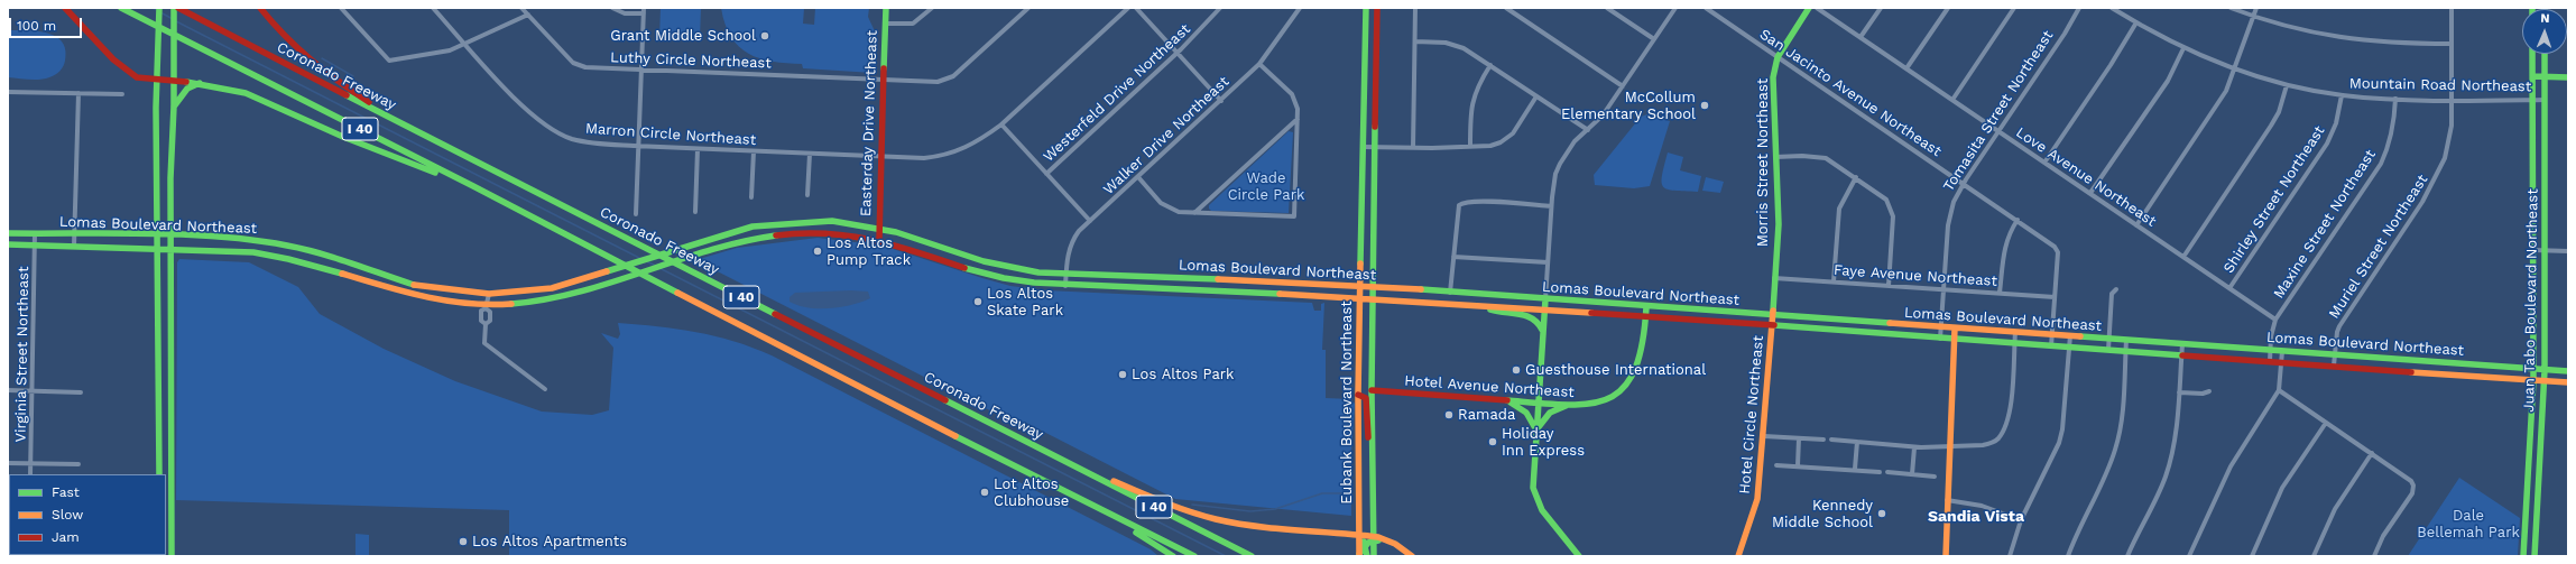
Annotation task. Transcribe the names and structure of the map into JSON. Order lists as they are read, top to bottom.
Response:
{
  "streets": {
    "main road": [
      "Coronado Freeway",
      "Mountain Road Northeast",
      "Easterday Drive Northeast",
      "I 40",
      "Morris Street Northeast",
      "Lomas Boulevard Northeast",
      "Juan Tabo Boulevard Northeast",
      "Hotel Avenue Northeast",
      "Eubank Boulevard Northeast",
      "Hotel Circle Northeast"
    ],
    "street": [
      "Luthy Circle Northeast",
      "Westerfeld Drive Northeast",
      "San Jacinto Avenue Northeast",
      "Tomasita Street Northeast",
      "Marron Circle Northeast",
      "Walker Drive Northeast",
      "Love Avenue Northeast",
      "Shirley Street Northeast",
      "Maxine Street Northeast",
      "Muriel Street Northeast",
      "Faye Avenue Northeast",
      "Virginia Street Northeast"
    ]
  },
  "crossings": [
    ["Luthy Circle Northeast", "Easterday Drive Northeast"],
    ["Mountain Road Northeast", "Shirley Street Northeast"],
    ["Mountain Road Northeast", "Maxine Street Northeast"],
    ["Mountain Road Northeast", "Muriel Street Northeast"],
    ["Mountain Road Northeast", "Juan Tabo Boulevard Northeast"],
    ["San Jacinto Avenue Northeast", "Tomasita Street Northeast"],
    ["San Jacinto Avenue Northeast", "Morris Street Northeast"],
    ["San Jacinto Avenue Northeast", "Lomas Boulevard Northeast"],
    ["San Jacinto Avenue Northeast", "Faye Avenue Northeast"],
    ["Tomasita Street Northeast", "Love Avenue Northeast"],
    ["Tomasita Street Northeast", "Lomas Boulevard Northeast"],
    ["Tomasita Street Northeast", "Faye Avenue Northeast"],
    ["Easterday Drive Northeast", "Marron Circle Northeast"],
    ["Easterday Drive Northeast", "Lomas Boulevard Northeast"],
    ["Walker Drive Northeast", "Lomas Boulevard Northeast"],
    ["Morris Street Northeast", "Lomas Boulevard Northeast"],
    ["Morris Street Northeast", "Faye Avenue Northeast"],
    ["Morris Street Northeast", "Hotel Circle Northeast"],
    ["Love Avenue Northeast", "Shirley Street Northeast"],
    ["Love Avenue Northeast", "Maxine Street Northeast"],
    ["Maxine Street Northeast", "Lomas Boulevard Northeast"],
    ["Lomas Boulevard Northeast", "Muriel Street Northeast"],
    ["Lomas Boulevard Northeast", "Juan Tabo Boulevard Northeast"],
    ["Lomas Boulevard Northeast", "Virginia Street Northeast"],
    ["Lomas Boulevard Northeast", "Hotel Avenue Northeast"],
    ["Lomas Boulevard Northeast", "Eubank Boulevard Northeast"],
    ["Lomas Boulevard Northeast", "Hotel Circle Northeast"],
    ["Hotel Avenue Northeast", "Eubank Boulevard Northeast"]
  ],
  "districts": ["Sandia Vista"],
  "parks": ["Wade Circle Park", "Dale Bellemah Park"],
  "places": [
    "Grant Middle School",
    "McCollum Elementary School",
    "Los Altos Pump Track",
    "Los Altos Skate Park",
    "Guesthouse International",
    "Los Altos Park",
    "Ramada",
    "Holiday Inn Express",
    "Lot Altos Clubhouse",
    "Kennedy Middle School",
    "Los Altos Apartments"
  ],
  "legend": ["Fast", "Slow", "Jam"],
  "scale_bar": "100 m",
  "north": "top"
}
